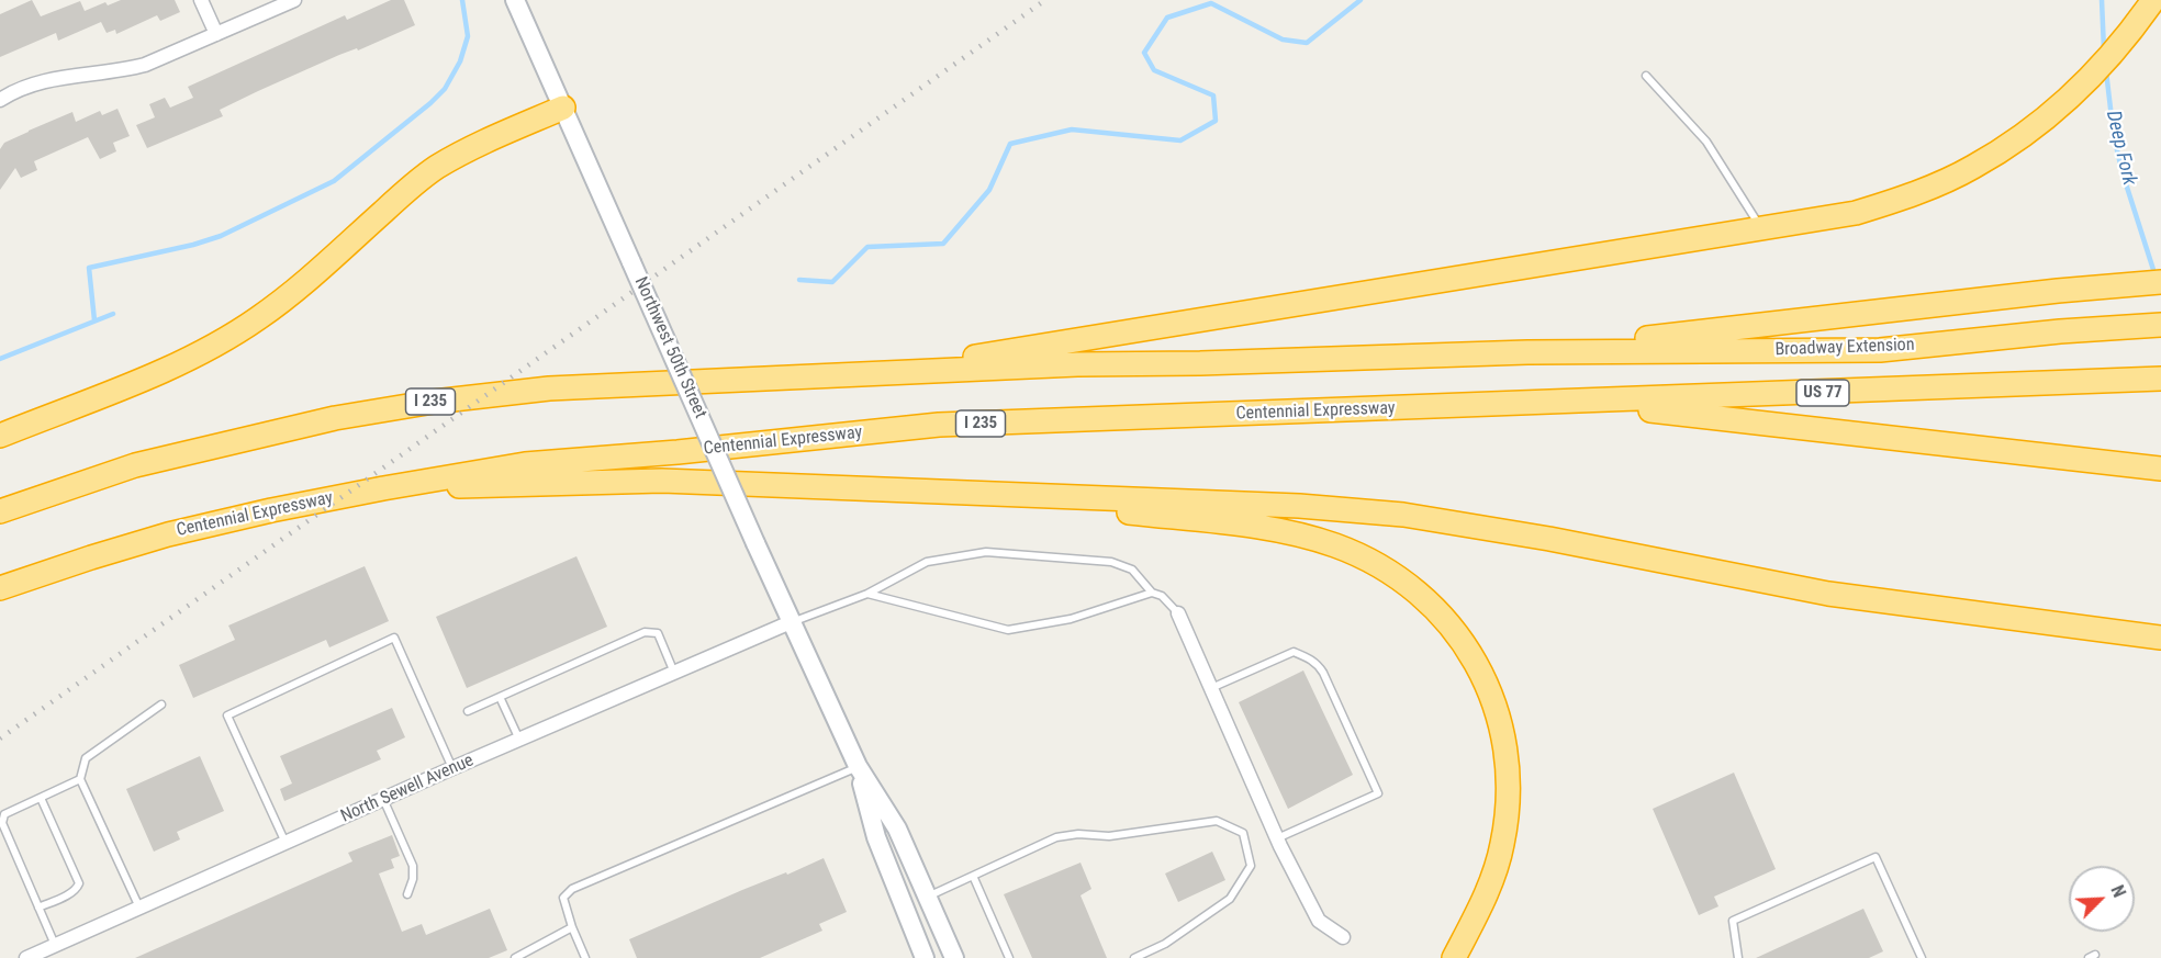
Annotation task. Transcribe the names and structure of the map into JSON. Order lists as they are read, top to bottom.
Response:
{
  "streets": {
    "highway": [
      "Broadway Extension",
      "US 77",
      "I 235",
      "Centennial Expressway"
    ],
    "main road": ["Northwest 50th Street"],
    "street": ["North Sewell Avenue"]
  },
  "crossings": [
    ["Northwest 50th Street", "North Sewell Avenue"],
    ["Broadway Extension", "I 235"],
    ["US 77", "Centennial Expressway"]
  ],
  "water": ["Deep Fork"],
  "north": "top right"
}
